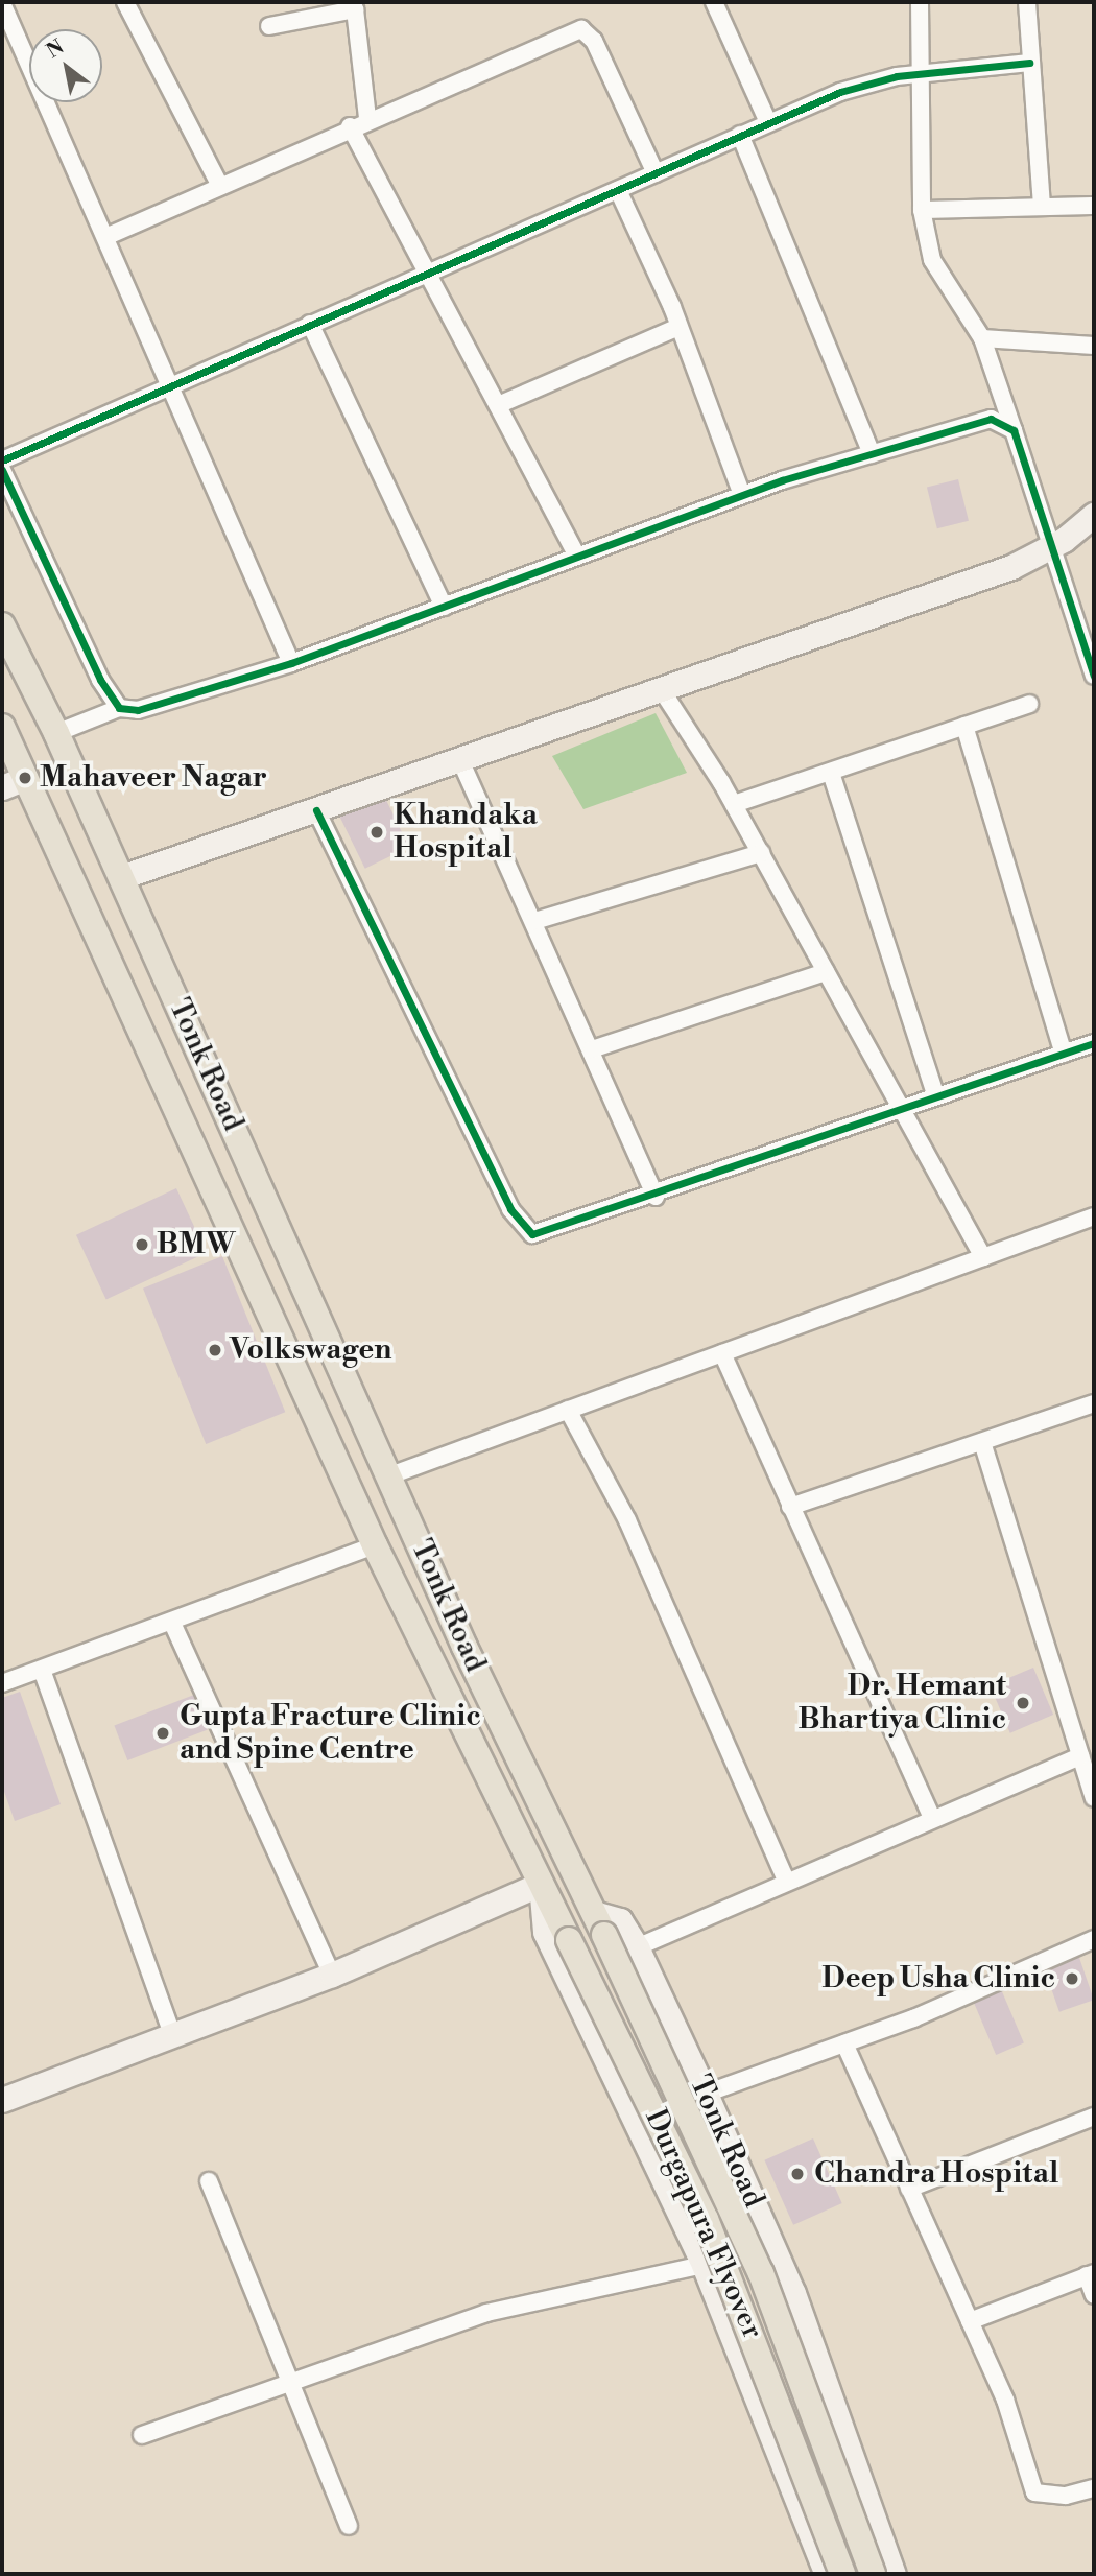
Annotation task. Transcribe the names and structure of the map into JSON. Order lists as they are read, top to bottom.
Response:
{
  "streets": {
    "main road": ["Tonk Road", "Durgapura Flyover"]
  },
  "crossings": [
    ["Tonk Road", "Durgapura Flyover"]
  ],
  "places": [
    "Mahaveer Nagar",
    "Khandaka Hospital",
    "BMW",
    "Volkswagen",
    "Dr. Hemant Bhartiya Clinic",
    "Gupta Fracture Clinic and Spine Centre",
    "Deep Usha Clinic",
    "Chandra Hospital"
  ],
  "north": "top left"
}
